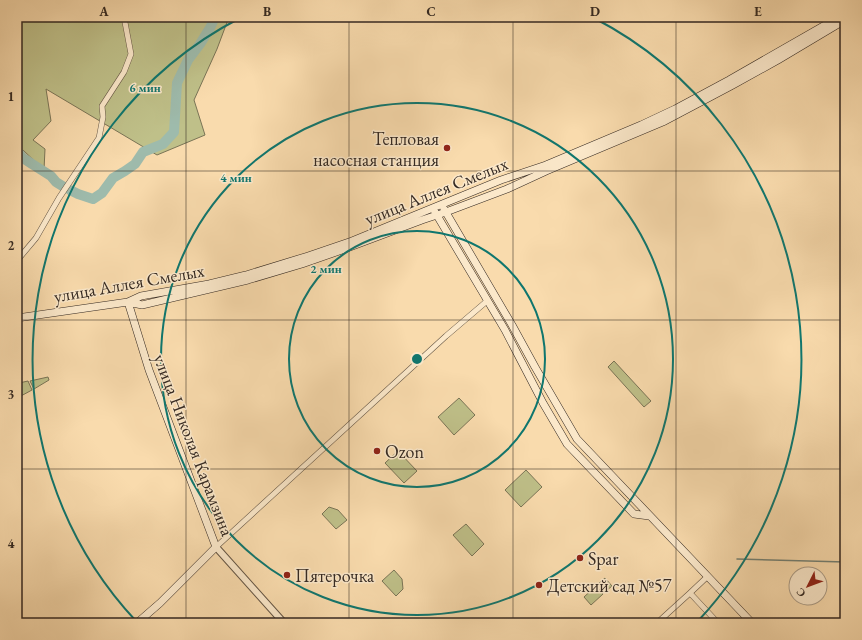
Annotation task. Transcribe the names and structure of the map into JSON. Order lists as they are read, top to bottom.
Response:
{
  "streets": {
    "main road": ["улица Аллея Смелых", "улица Николая Карамзина"]
  },
  "crossings": [
    ["улица Аллея Смелых", "улица Николая Карамзина"]
  ],
  "places": [
    "Тепловая насосная станция",
    "Ozon",
    "Spar",
    "Пятерочка",
    "Детский сад №57"
  ],
  "north": "bottom left",
  "grid": {
    "columns": [
      "A",
      "B",
      "C",
      "D",
      "E"
    ],
    "rows": [
      "1",
      "2",
      "3",
      "4"
    ]
  },
  "rings": ["6 мин", "4 мин", "2 мин"]
}
